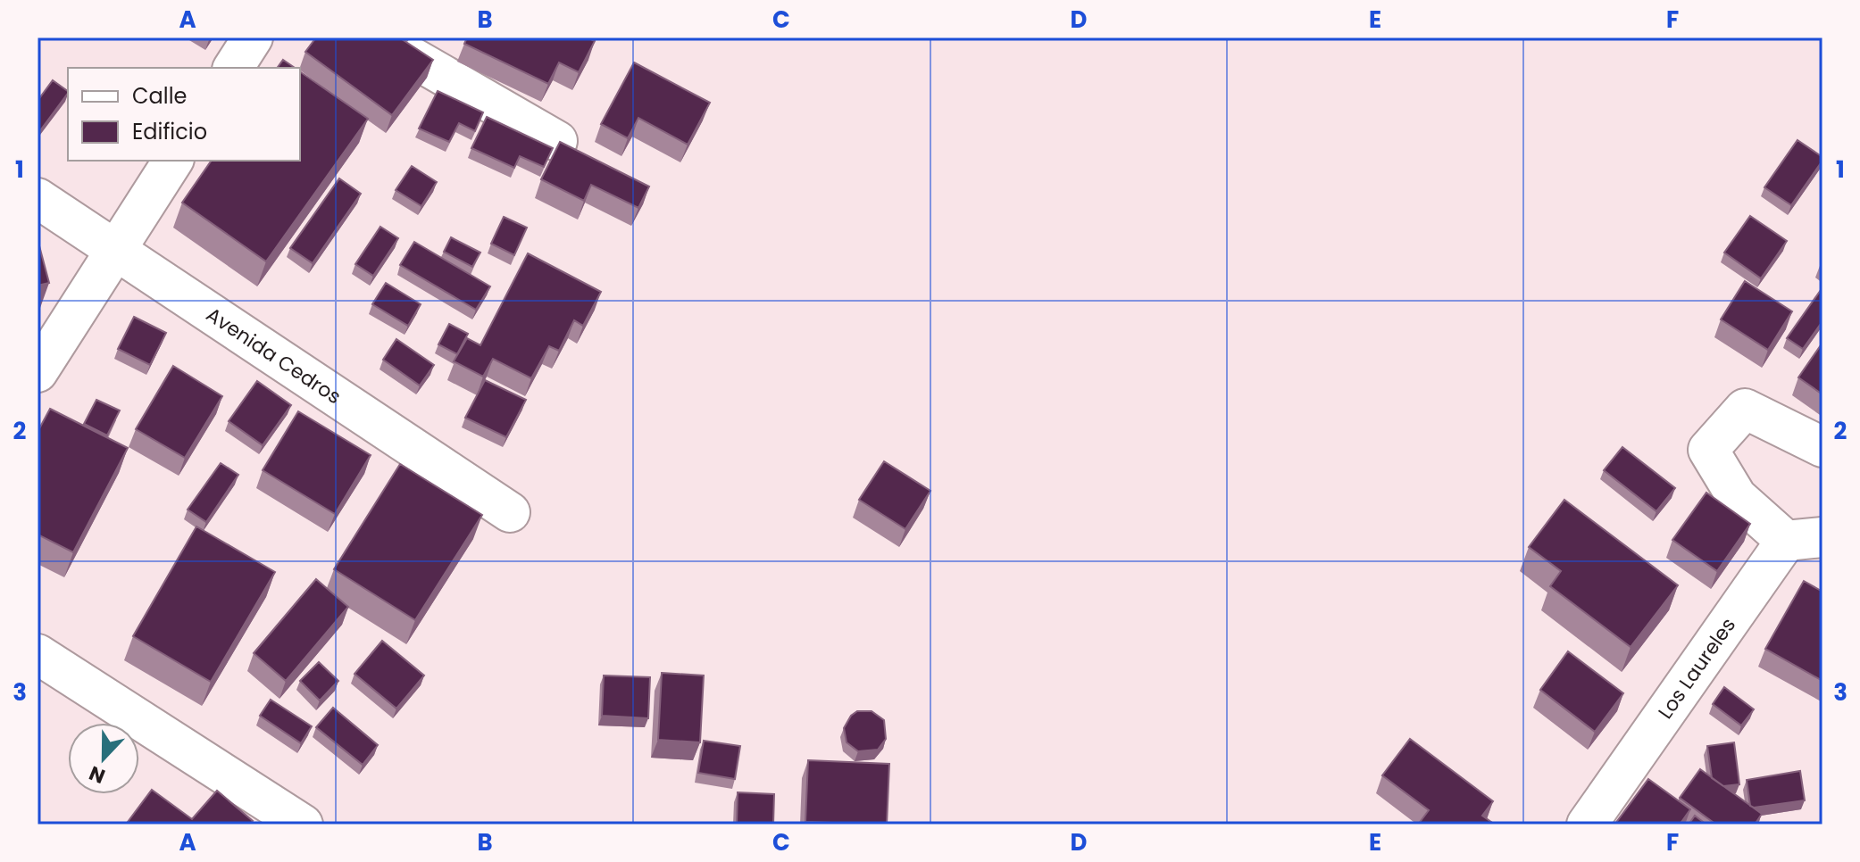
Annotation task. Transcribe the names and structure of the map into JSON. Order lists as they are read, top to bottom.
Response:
{
  "streets": {
    "street": ["Avenida Cedros", "Los Laureles"]
  },
  "legend": ["Calle", "Edificio"],
  "north": "bottom",
  "grid": {
    "columns": [
      "A",
      "B",
      "C",
      "D",
      "E",
      "F"
    ],
    "rows": ["1", "2", "3"]
  }
}
